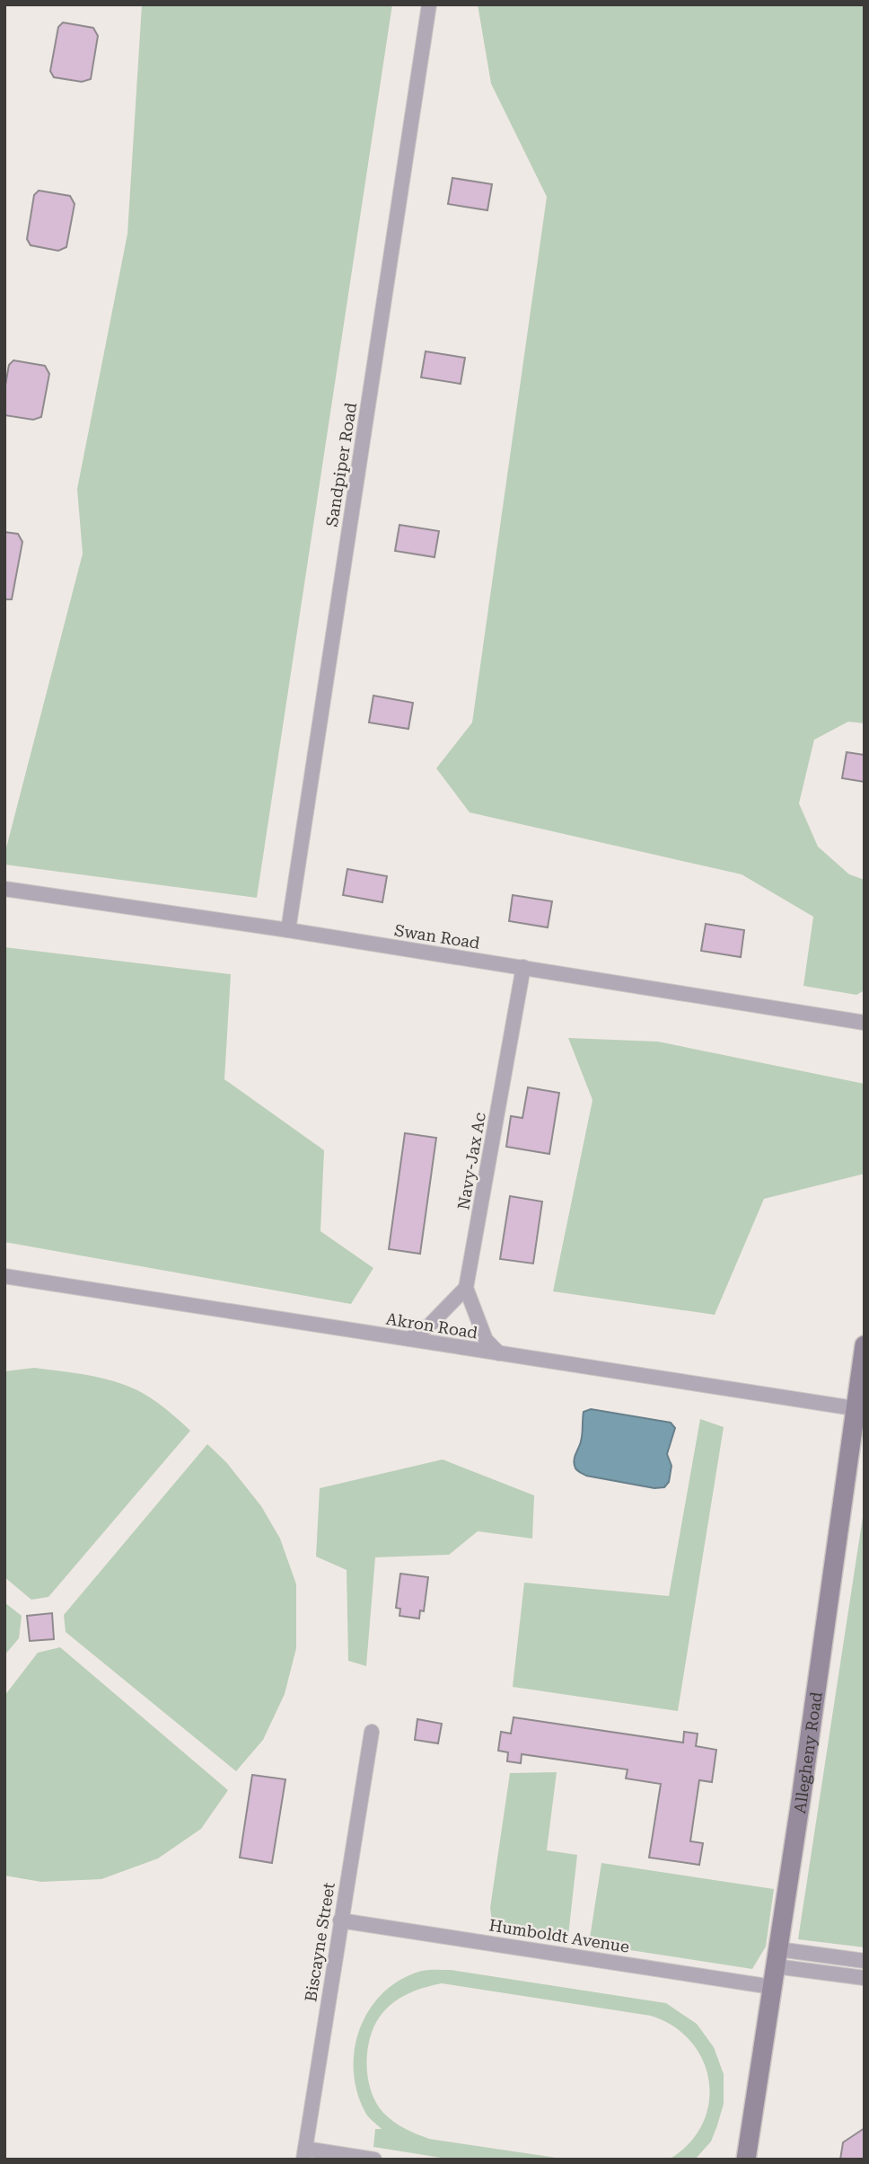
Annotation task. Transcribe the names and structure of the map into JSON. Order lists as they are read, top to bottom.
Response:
{
  "streets": {
    "street": [
      "Sandpiper Road",
      "Swan Road",
      "Navy-Jax Ac",
      "Akron Road",
      "Allegheny Road",
      "Humboldt Avenue",
      "Biscayne Street"
    ]
  },
  "crossings": [
    ["Sandpiper Road", "Swan Road"],
    ["Swan Road", "Navy-Jax Ac"],
    ["Akron Road", "Allegheny Road"],
    ["Allegheny Road", "Humboldt Avenue"],
    ["Humboldt Avenue", "Biscayne Street"]
  ]
}
